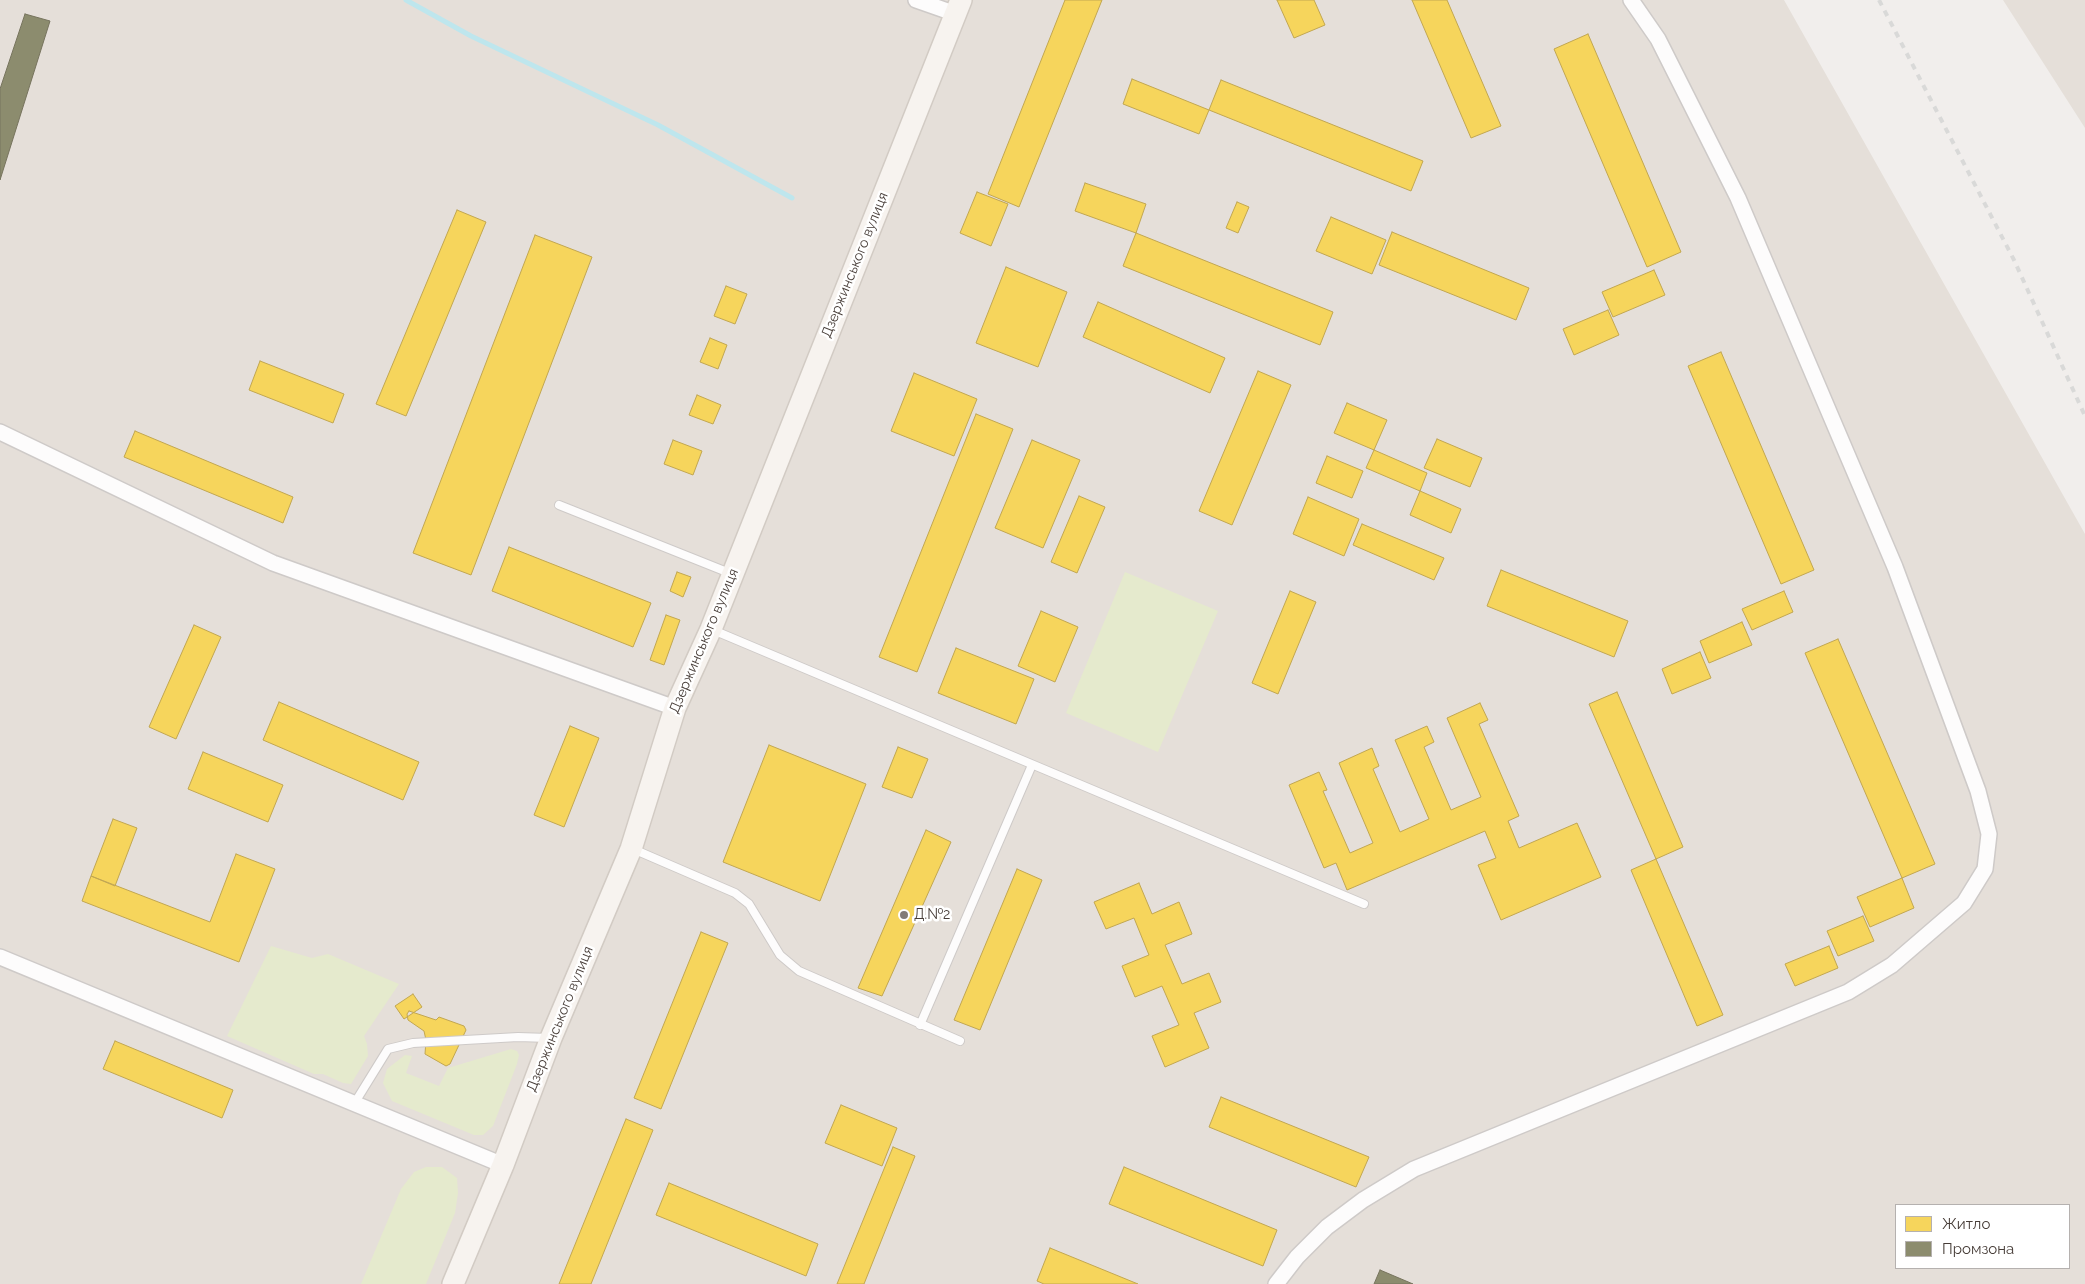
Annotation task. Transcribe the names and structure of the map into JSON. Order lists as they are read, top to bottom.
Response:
{
  "streets": {
    "main road": ["Дзержинського вулиця"]
  },
  "places": ["Д.№2"],
  "legend": ["Житло", "Промзона"]
}
